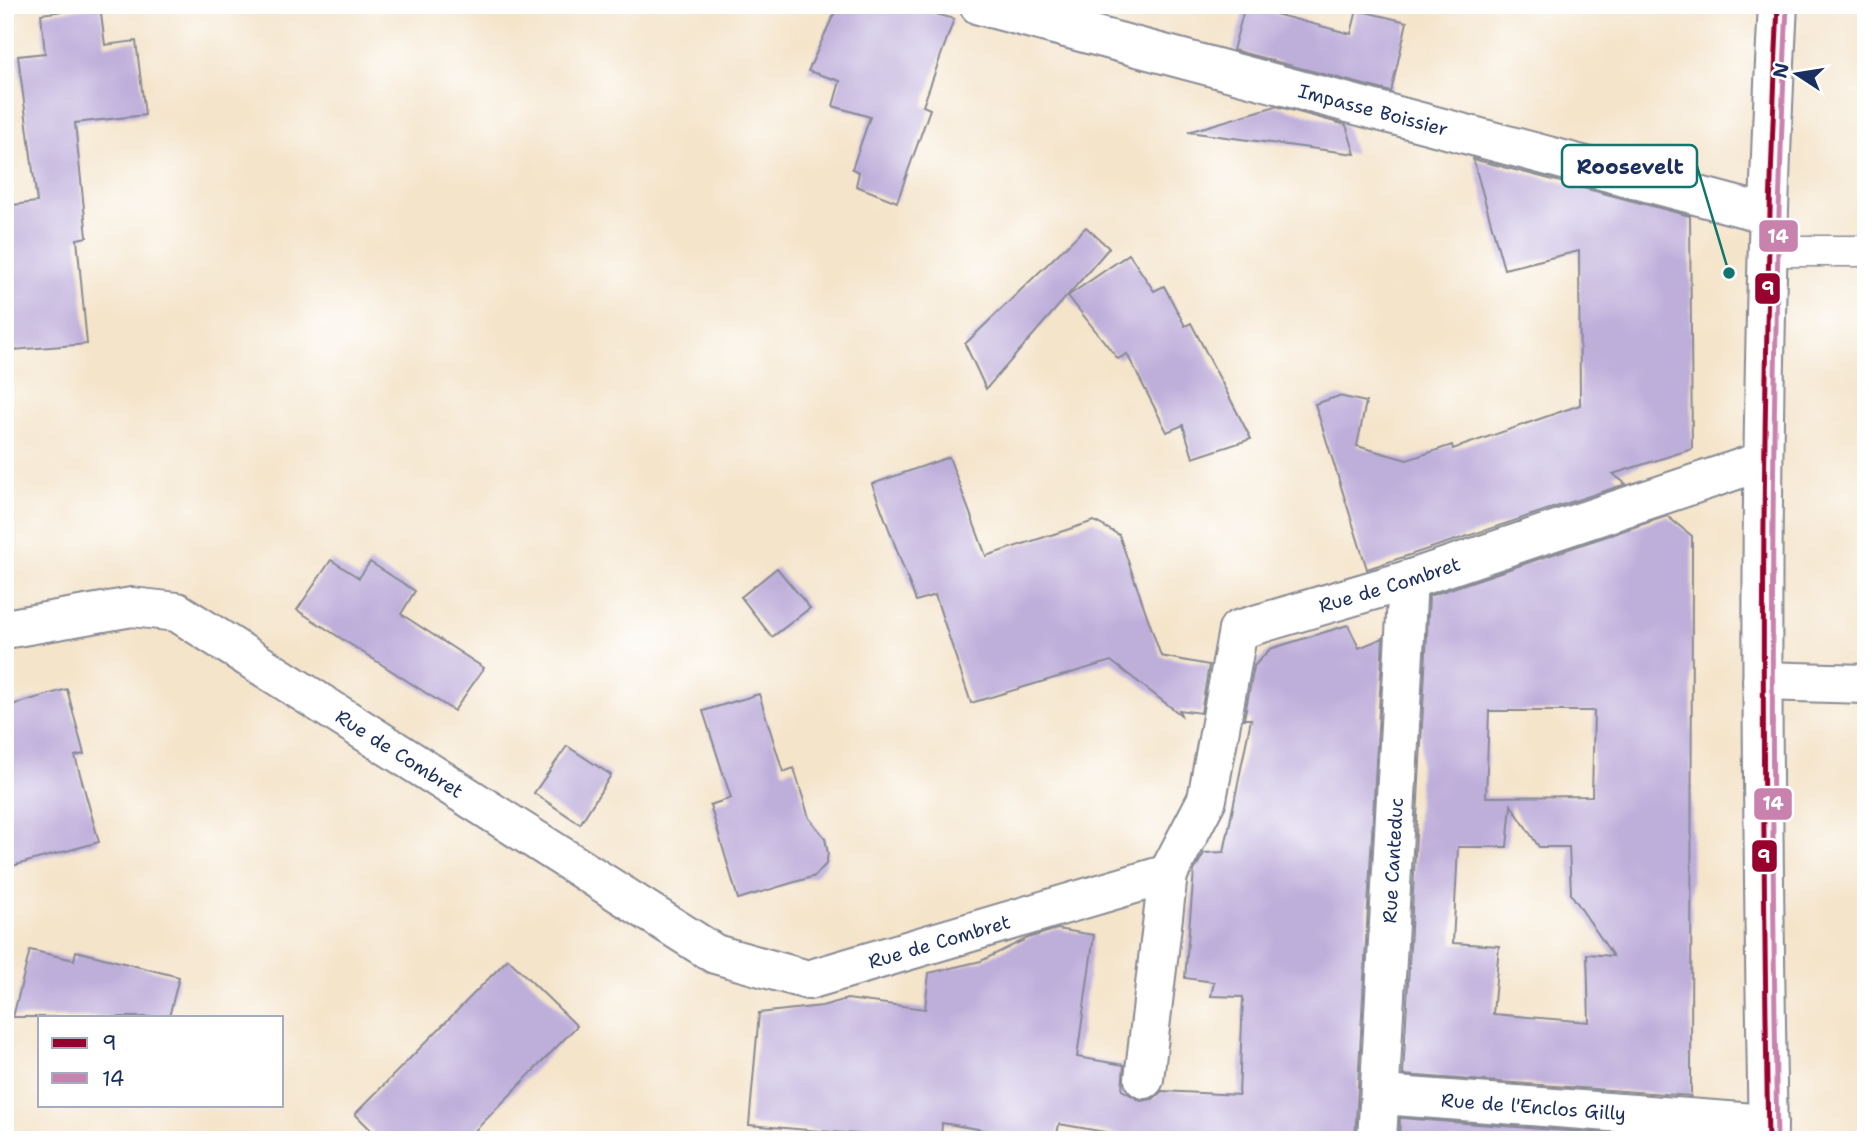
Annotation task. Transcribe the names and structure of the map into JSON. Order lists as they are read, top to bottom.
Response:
{
  "streets": {
    "street": [
      "Impasse Boissier",
      "Rue de Combret",
      "Rue Canteduc",
      "Rue de l'Enclos Gilly"
    ]
  },
  "crossings": [
    ["Rue de Combret", "Rue Canteduc"],
    ["Rue Canteduc", "Rue de l'Enclos Gilly"]
  ],
  "places": ["Roosevelt"],
  "lines": ["transit line 9", "transit line 14"],
  "legend": ["9", "14"],
  "north": "left"
}
